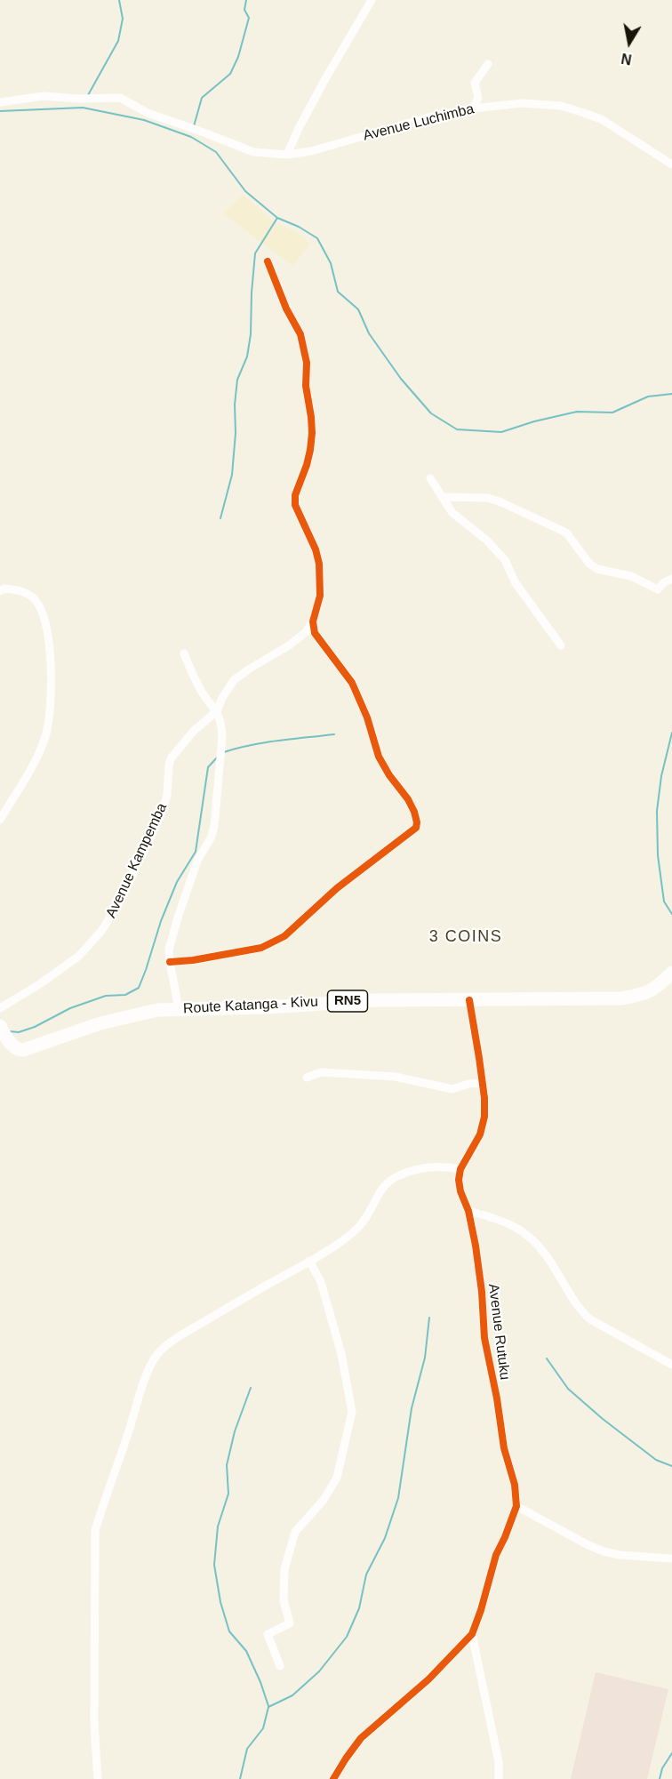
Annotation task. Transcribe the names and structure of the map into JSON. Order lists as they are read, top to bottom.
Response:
{
  "streets": {
    "highway": ["RN5", "Route Katanga - Kivu"],
    "street": ["Avenue Luchimba", "Avenue Kampemba", "Avenue Rutuku"]
  },
  "districts": ["3 COINS"],
  "north": "bottom"
}
